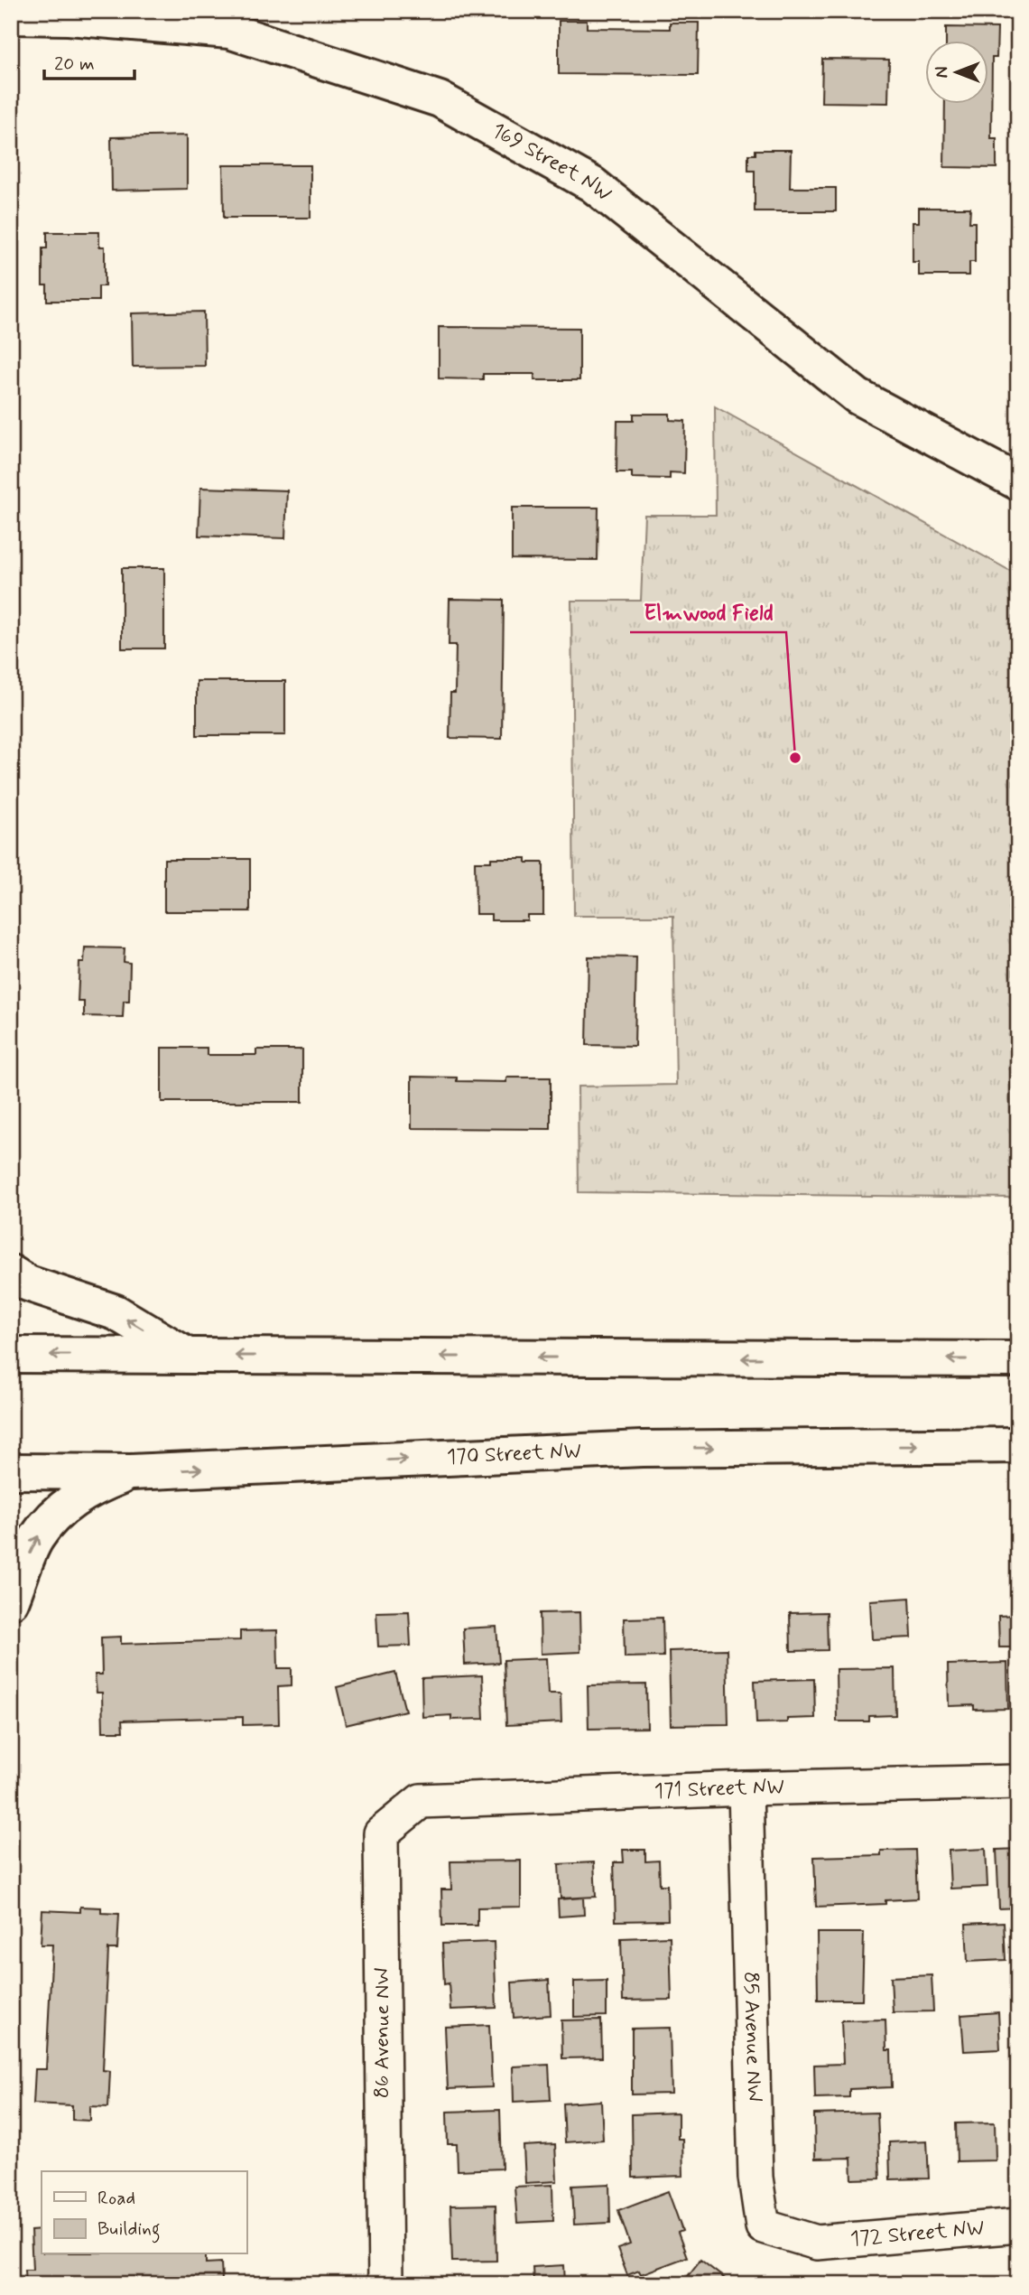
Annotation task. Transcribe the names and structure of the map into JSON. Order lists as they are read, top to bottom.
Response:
{
  "streets": {
    "main road": ["169 Street NW", "170 Street NW"],
    "street": [
      "171 Street NW",
      "86 Avenue NW",
      "85 Avenue NW",
      "172 Street NW"
    ]
  },
  "crossings": [
    ["171 Street NW", "86 Avenue NW"],
    ["171 Street NW", "85 Avenue NW"],
    ["85 Avenue NW", "172 Street NW"]
  ],
  "places": ["Elmwood Field"],
  "legend": ["Road", "Building"],
  "scale_bar": "20 m",
  "north": "left"
}
